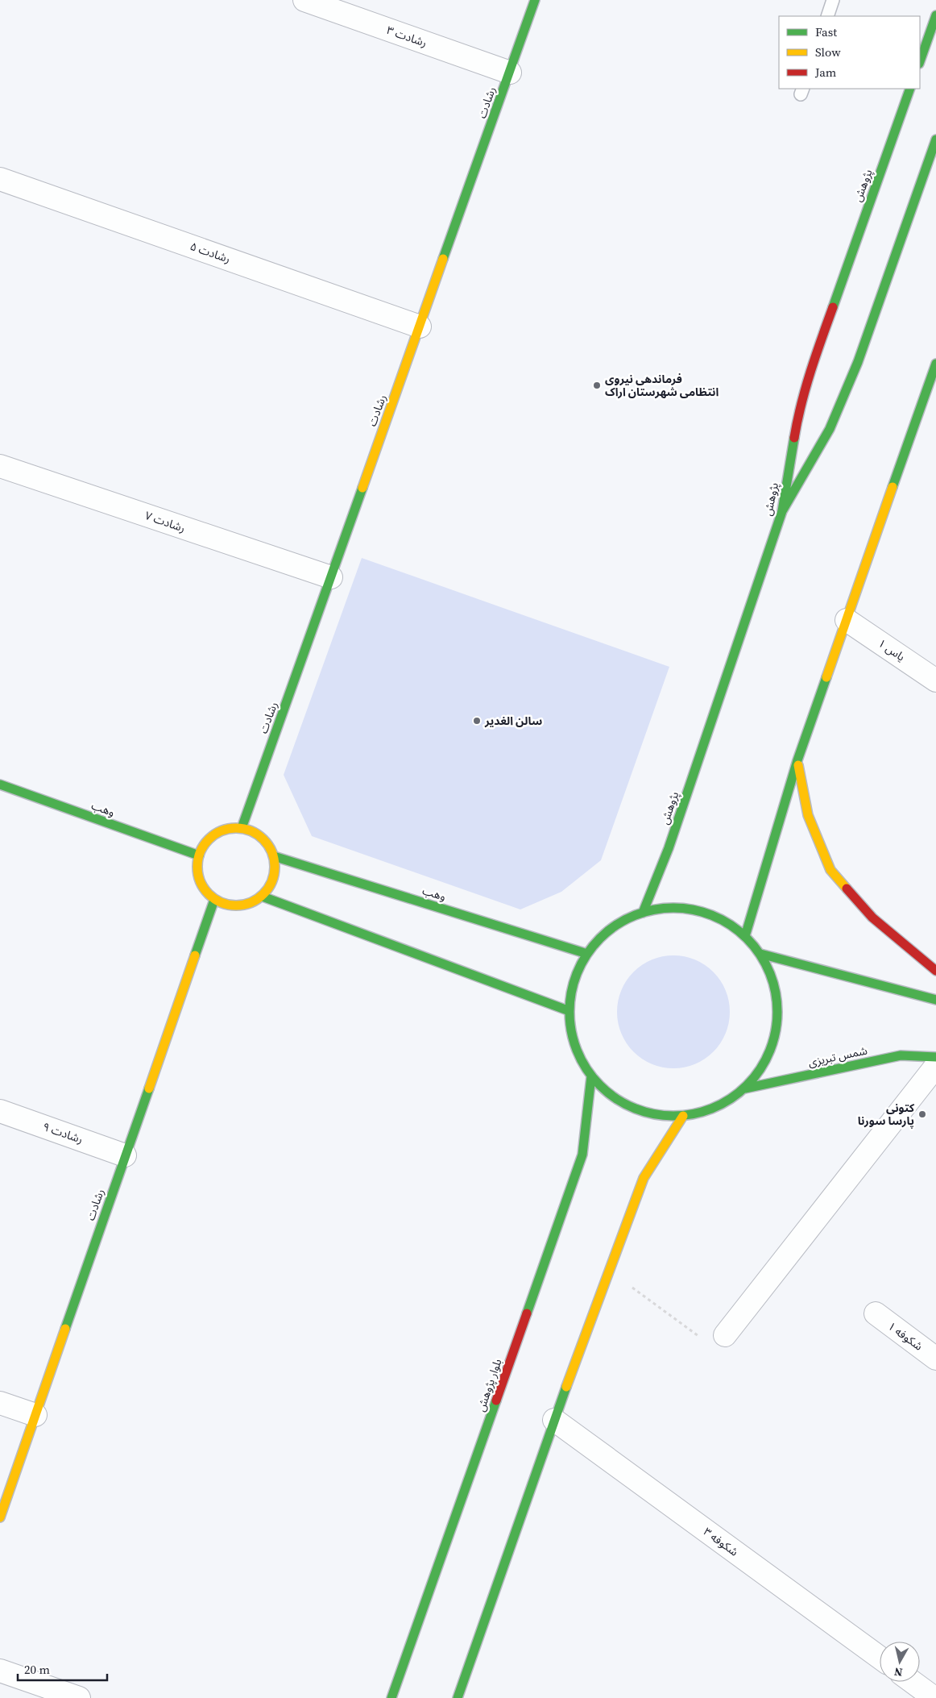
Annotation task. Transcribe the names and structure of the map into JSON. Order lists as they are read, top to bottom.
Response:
{
  "streets": {
    "main road": [
      "رشادت",
      "پژوهش",
      "وهب",
      "شمس تبریزی",
      "بلوار پژوهش"
    ],
    "street": [
      "رشادت ۳",
      "رشادت ۵",
      "رشادت ۷",
      "یاس ۱",
      "رشادت ۹",
      "شکوفه ۱",
      "شکوفه ۳"
    ]
  },
  "crossings": [
    ["رشادت ۳", "رشادت"],
    ["رشادت", "رشادت ۵"],
    ["رشادت", "رشادت ۷"],
    ["رشادت", "وهب"],
    ["رشادت", "رشادت ۹"]
  ],
  "places": ["فرماندهی نیروی انتظامی شهرستان اراک", "سالن الغدیر", "کتونی پارسا سورنا"],
  "legend": ["Fast", "Slow", "Jam"],
  "scale_bar": "20 m",
  "north": "bottom"
}
